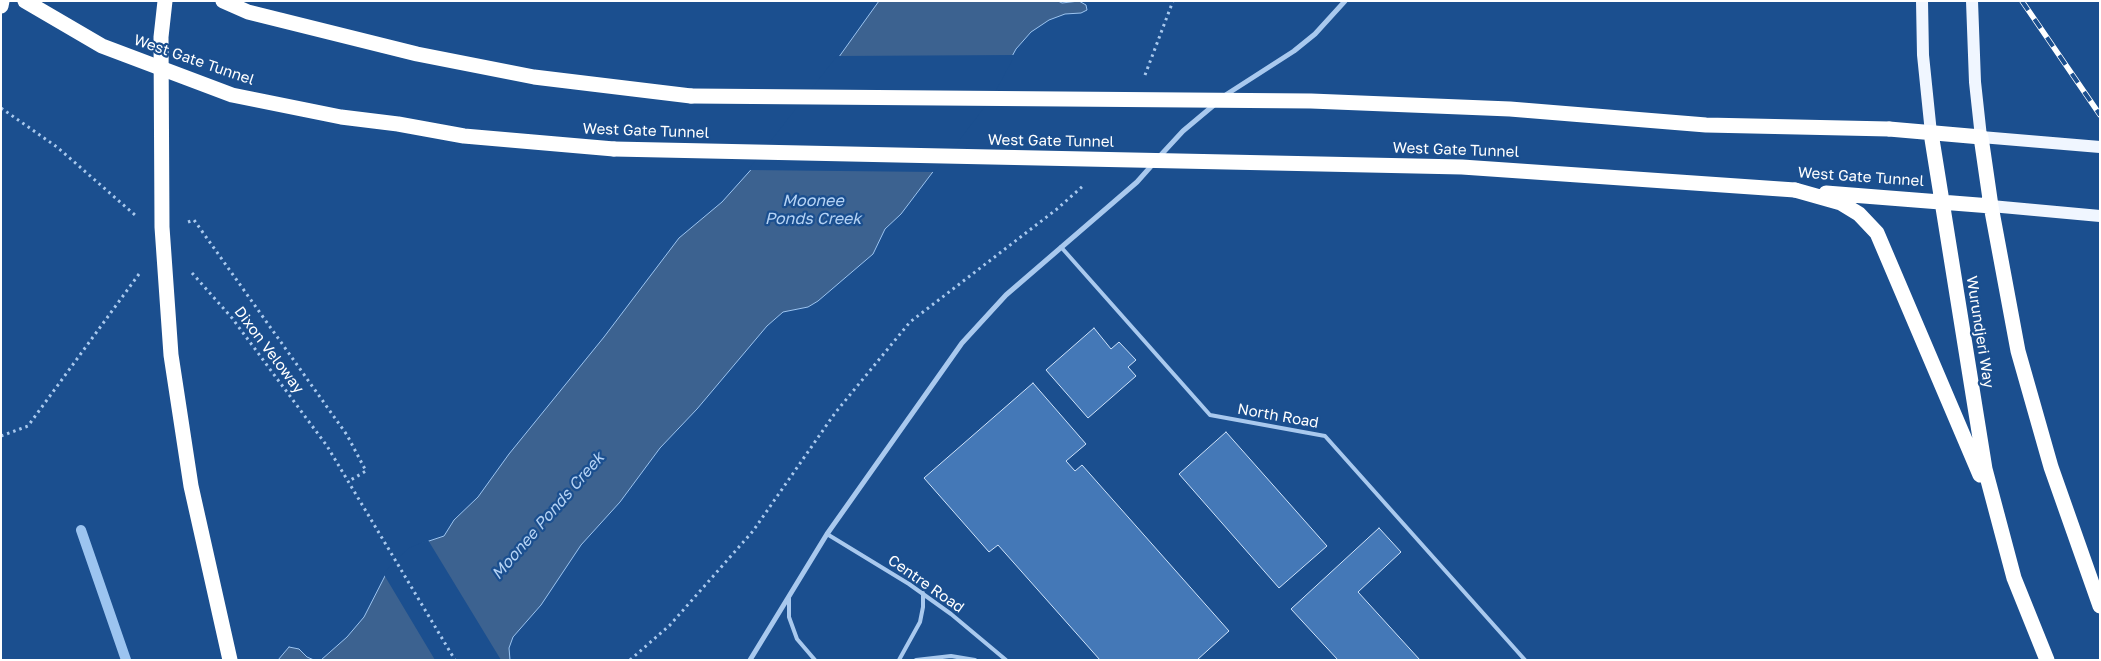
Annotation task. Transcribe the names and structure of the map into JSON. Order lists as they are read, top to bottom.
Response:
{
  "streets": {
    "highway": ["West Gate Tunnel", "Wurundjeri Way"],
    "lane": ["North Road", "Centre Road"],
    "path": ["Dixon Veloway"]
  },
  "crossings": [
    ["West Gate Tunnel", "Wurundjeri Way"]
  ],
  "water": ["Moonee Ponds Creek"]
}
